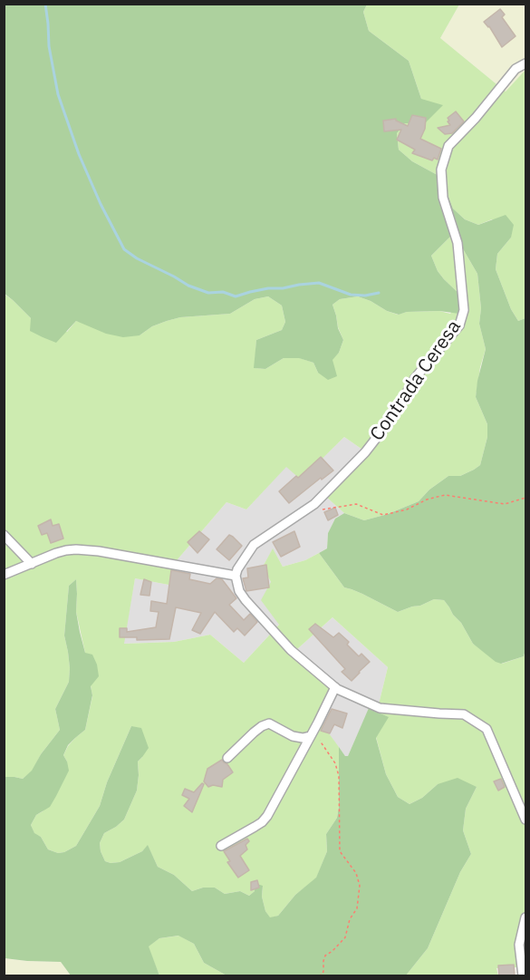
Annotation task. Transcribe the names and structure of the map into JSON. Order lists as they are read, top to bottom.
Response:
{
  "streets": {
    "street": ["Contrada Ceresa"]
  }
}
